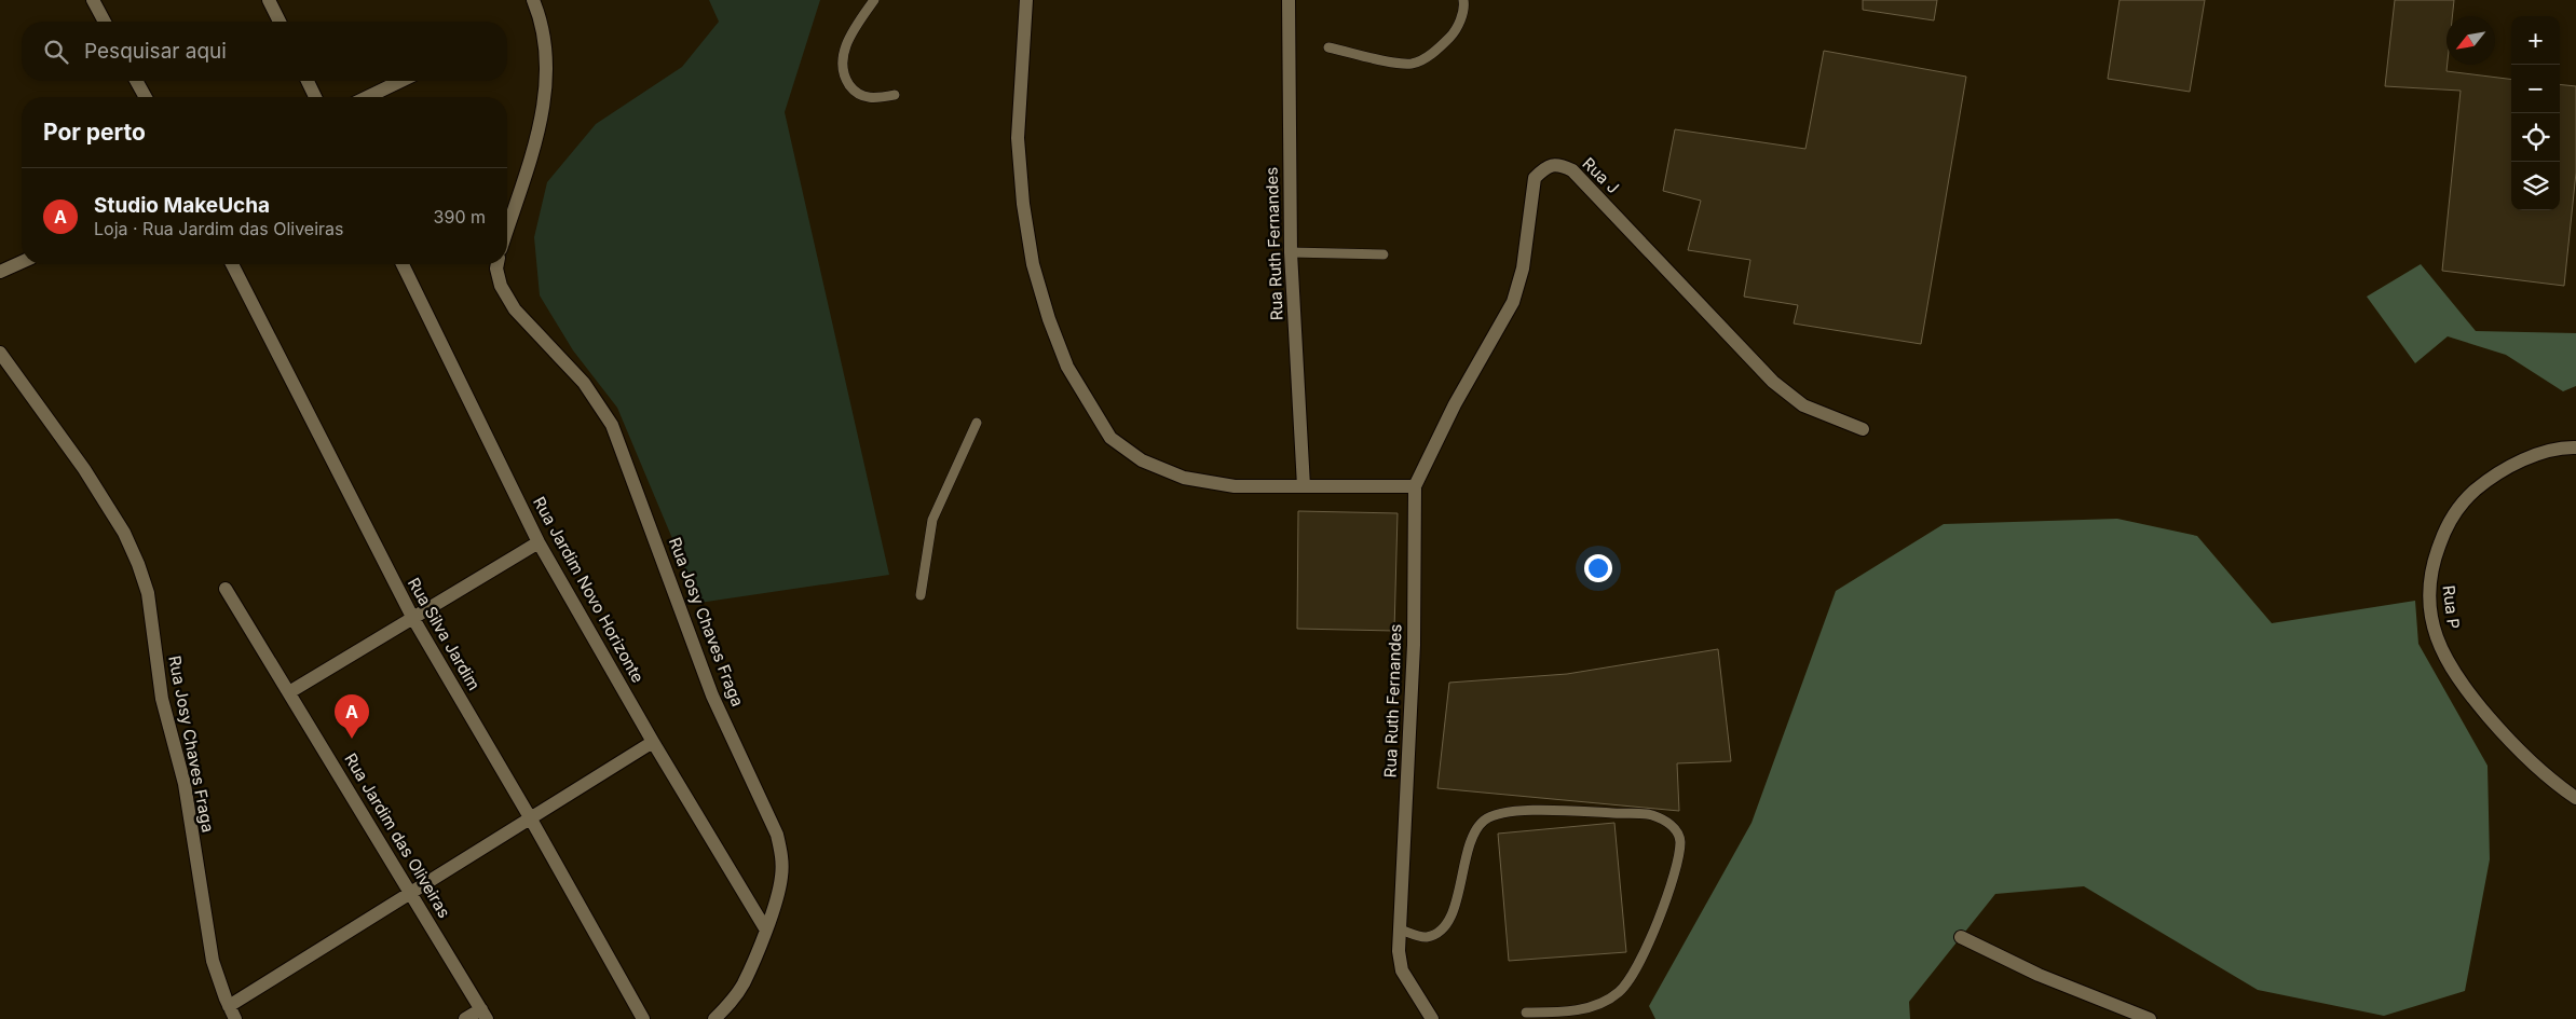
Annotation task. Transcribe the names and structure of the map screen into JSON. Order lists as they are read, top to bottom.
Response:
{
  "streets": {
    "street": [
      "Rua J",
      "Rua Ruth Fernandes",
      "Rua Jardim Novo Horizonte",
      "Rua P",
      "Rua Josy Chaves Fraga",
      "Rua Silva Jardim",
      "Rua Jardim das Oliveiras"
    ]
  },
  "crossings": [
    ["Rua J", "Rua Ruth Fernandes"],
    ["Rua Jardim Novo Horizonte", "Rua Josy Chaves Fraga"]
  ],
  "north": "bottom left",
  "page": {
    "map_buttons": ["+", "−"],
    "search": "Pesquisar aqui",
    "heading": "Por perto",
    "list": [
      {
        "mark": "A",
        "name": "Studio MakeUcha",
        "note": "Loja · Rua Jardim das Oliveiras",
        "value": "390 m"
      }
    ],
    "pins": "A"
  }
}
